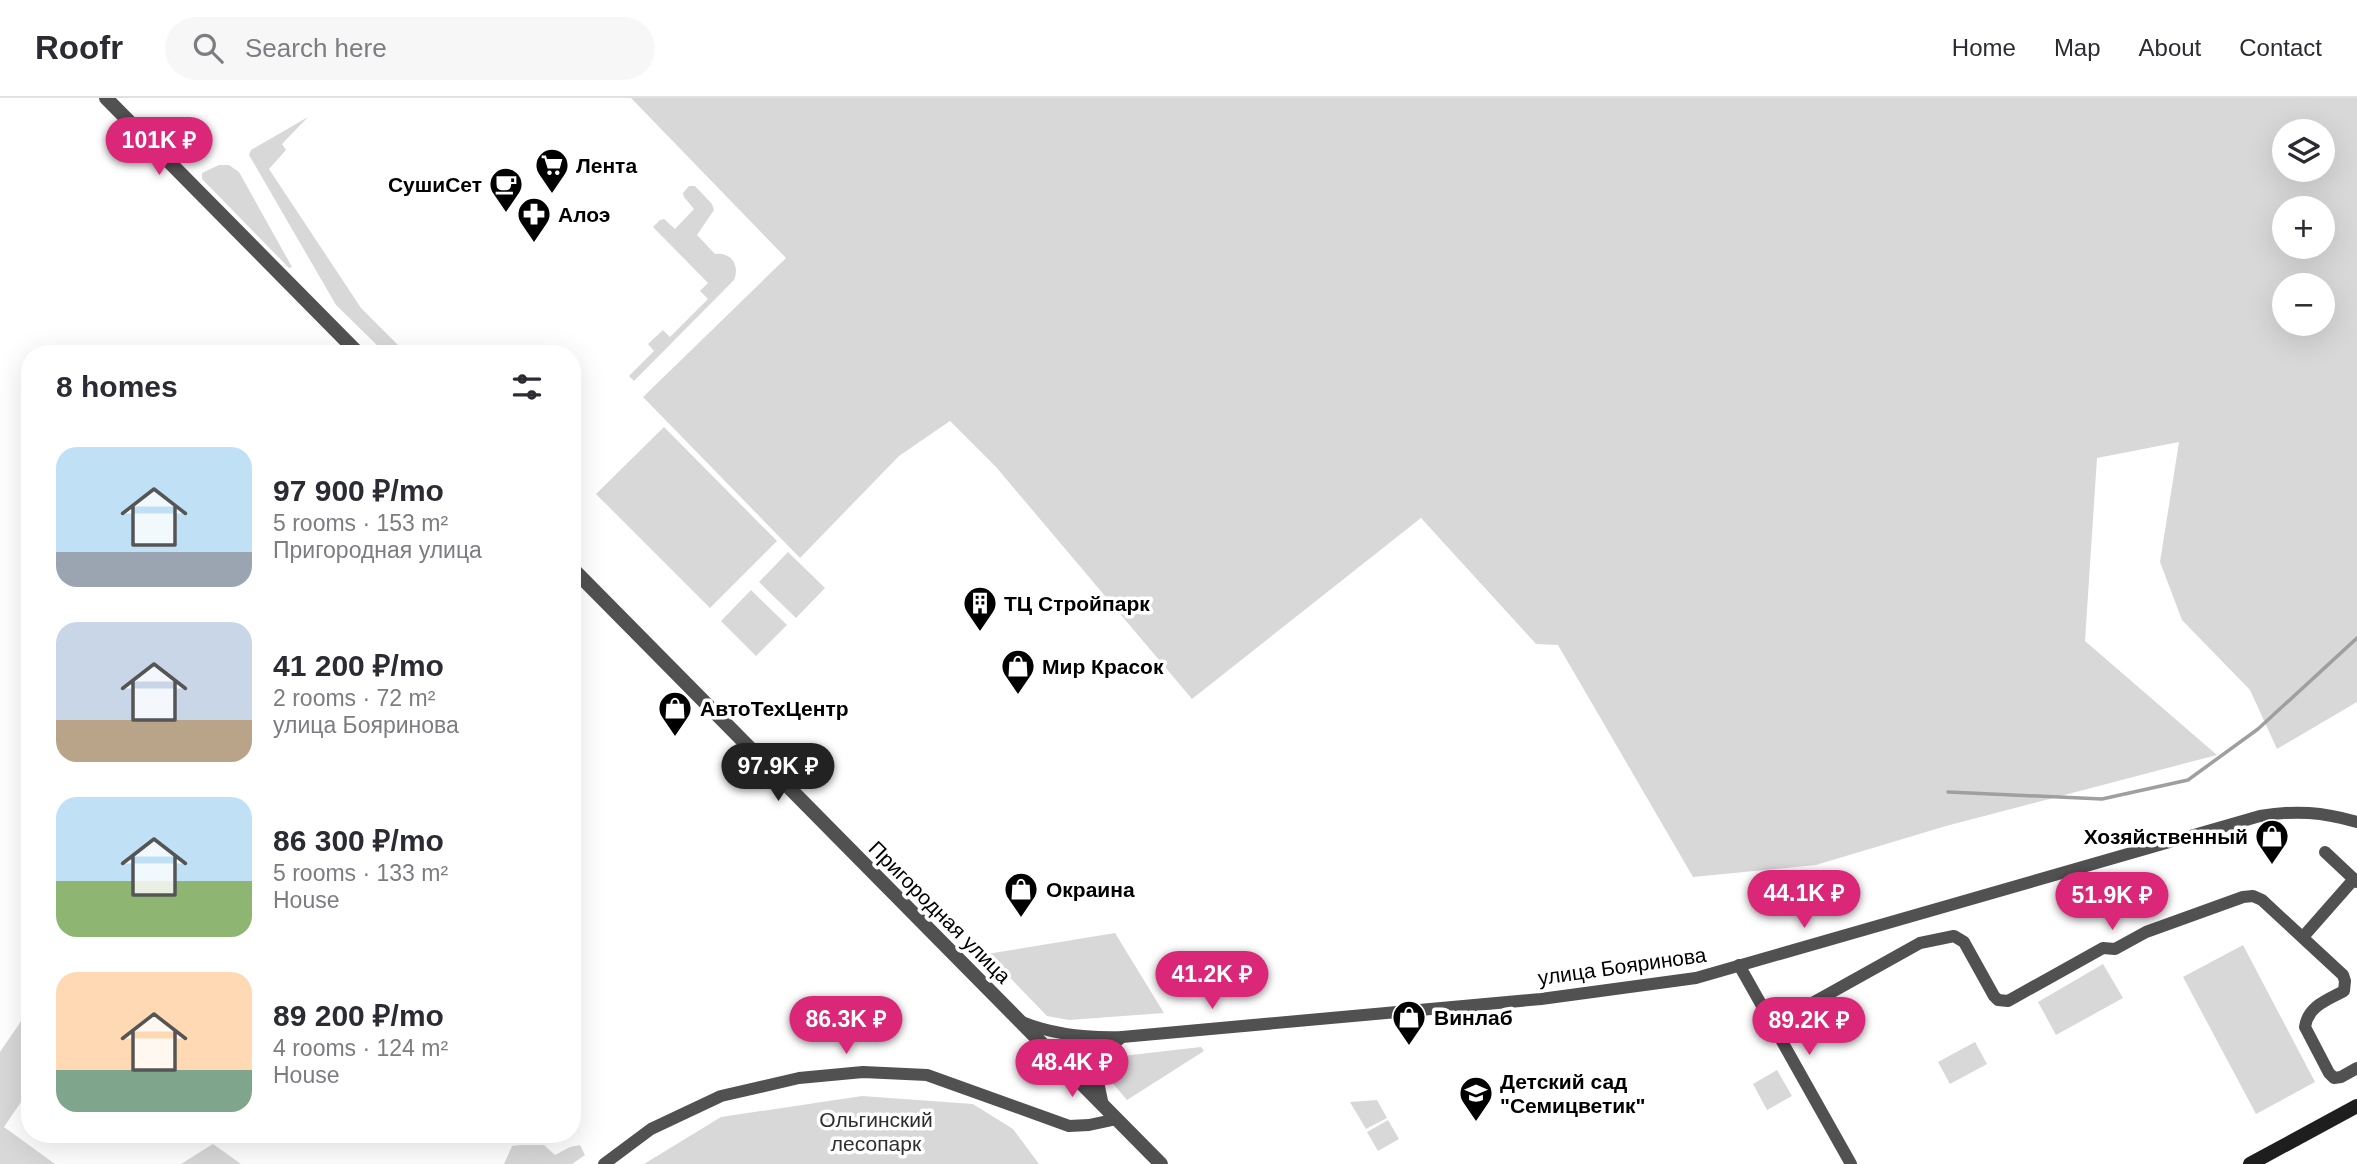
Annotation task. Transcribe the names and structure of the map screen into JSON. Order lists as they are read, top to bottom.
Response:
{
  "streets": {
    "street": ["Пригородная улица", "улица Бояринова"]
  },
  "crossings": [
    ["Пригородная улица", "улица Бояринова"]
  ],
  "parks": ["Ольгинский лесопарк"],
  "places": {
    "supermarket": ["Лента"],
    "cafe": ["СушиСет"],
    "pharmacy": ["Алоэ"],
    "building": ["ТЦ Стройпарк"],
    "shop": [
      "Мир Красок",
      "АвтоТехЦентр",
      "Хозяйственный",
      "Окраина",
      "Винлаб"
    ],
    "school or university": ["Детский сад \"Семицветик\""]
  },
  "page": {
    "header": "Roofr",
    "search": "Search here",
    "nav": [
      "Home",
      "Map",
      "About",
      "Contact"
    ],
    "price": [
      "101K ₽",
      "97.9K ₽",
      "44.1K ₽",
      "51.9K ₽",
      "41.2K ₽",
      "86.3K ₽",
      "89.2K ₽",
      "48.4K ₽"
    ],
    "map_buttons": ["+", "−"],
    "heading": "8 homes",
    "list": [
      {
        "name": "97 900 ₽/mo",
        "note": "5 rooms · 153 m² · Пригородная улица"
      },
      {
        "name": "41 200 ₽/mo",
        "note": "2 rooms · 72 m² · улица Бояринова"
      },
      {
        "name": "86 300 ₽/mo",
        "note": "5 rooms · 133 m² · House"
      },
      {
        "name": "89 200 ₽/mo",
        "note": "4 rooms · 124 m² · House"
      }
    ]
  }
}
